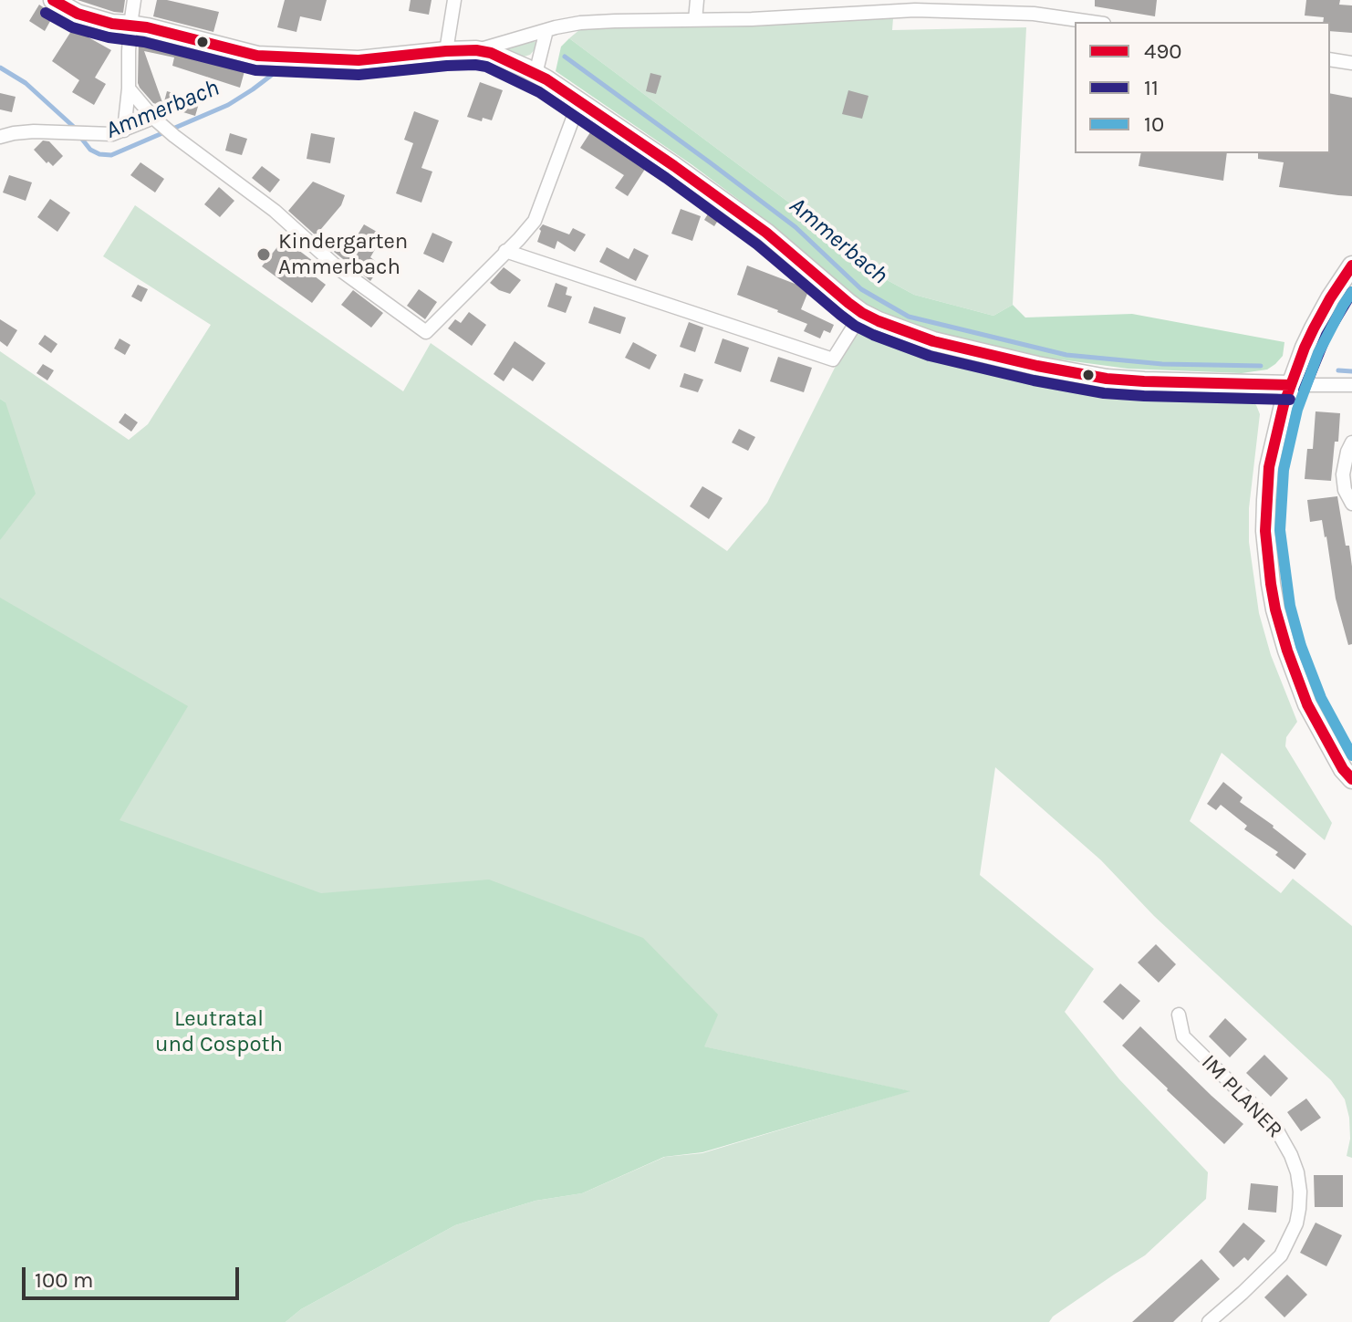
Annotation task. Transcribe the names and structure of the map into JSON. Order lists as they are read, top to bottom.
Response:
{
  "streets": {
    "street": ["IM PLANER"]
  },
  "water": ["Ammerbach"],
  "parks": ["Leutratal und Cospoth"],
  "places": ["Kindergarten Ammerbach"],
  "lines": ["transit line 490", "transit line 11", "transit line 10"],
  "legend": ["490", "11", "10"],
  "scale_bar": "100 m"
}
